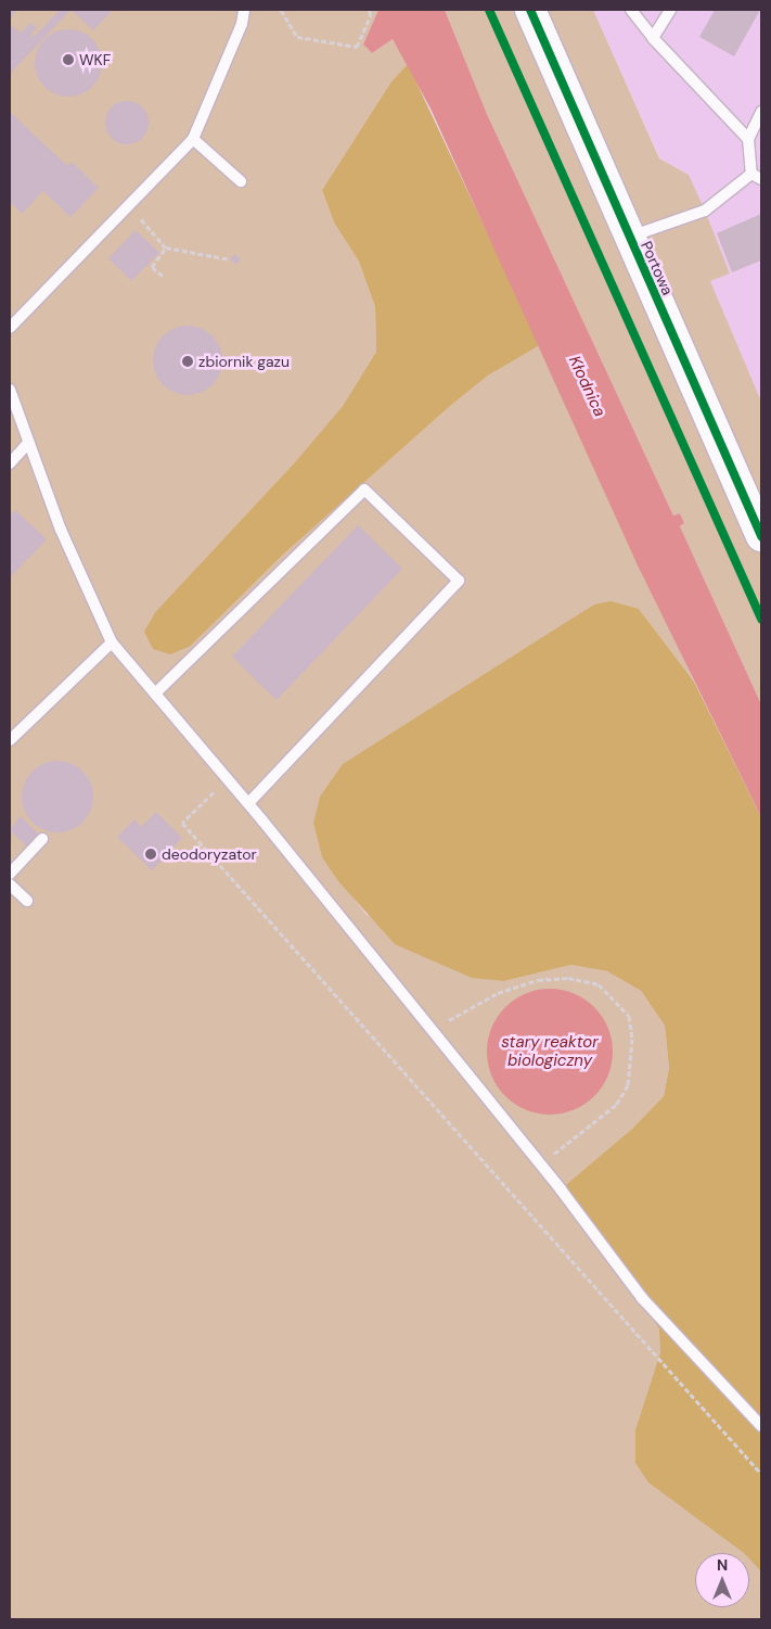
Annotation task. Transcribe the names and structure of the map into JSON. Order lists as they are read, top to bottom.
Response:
{
  "streets": {
    "street": ["Portowa"]
  },
  "water": ["Kłodnica", "stary reaktor biologiczny"],
  "places": ["WKF", "zbiornik gazu", "deodoryzator"],
  "north": "top"
}
